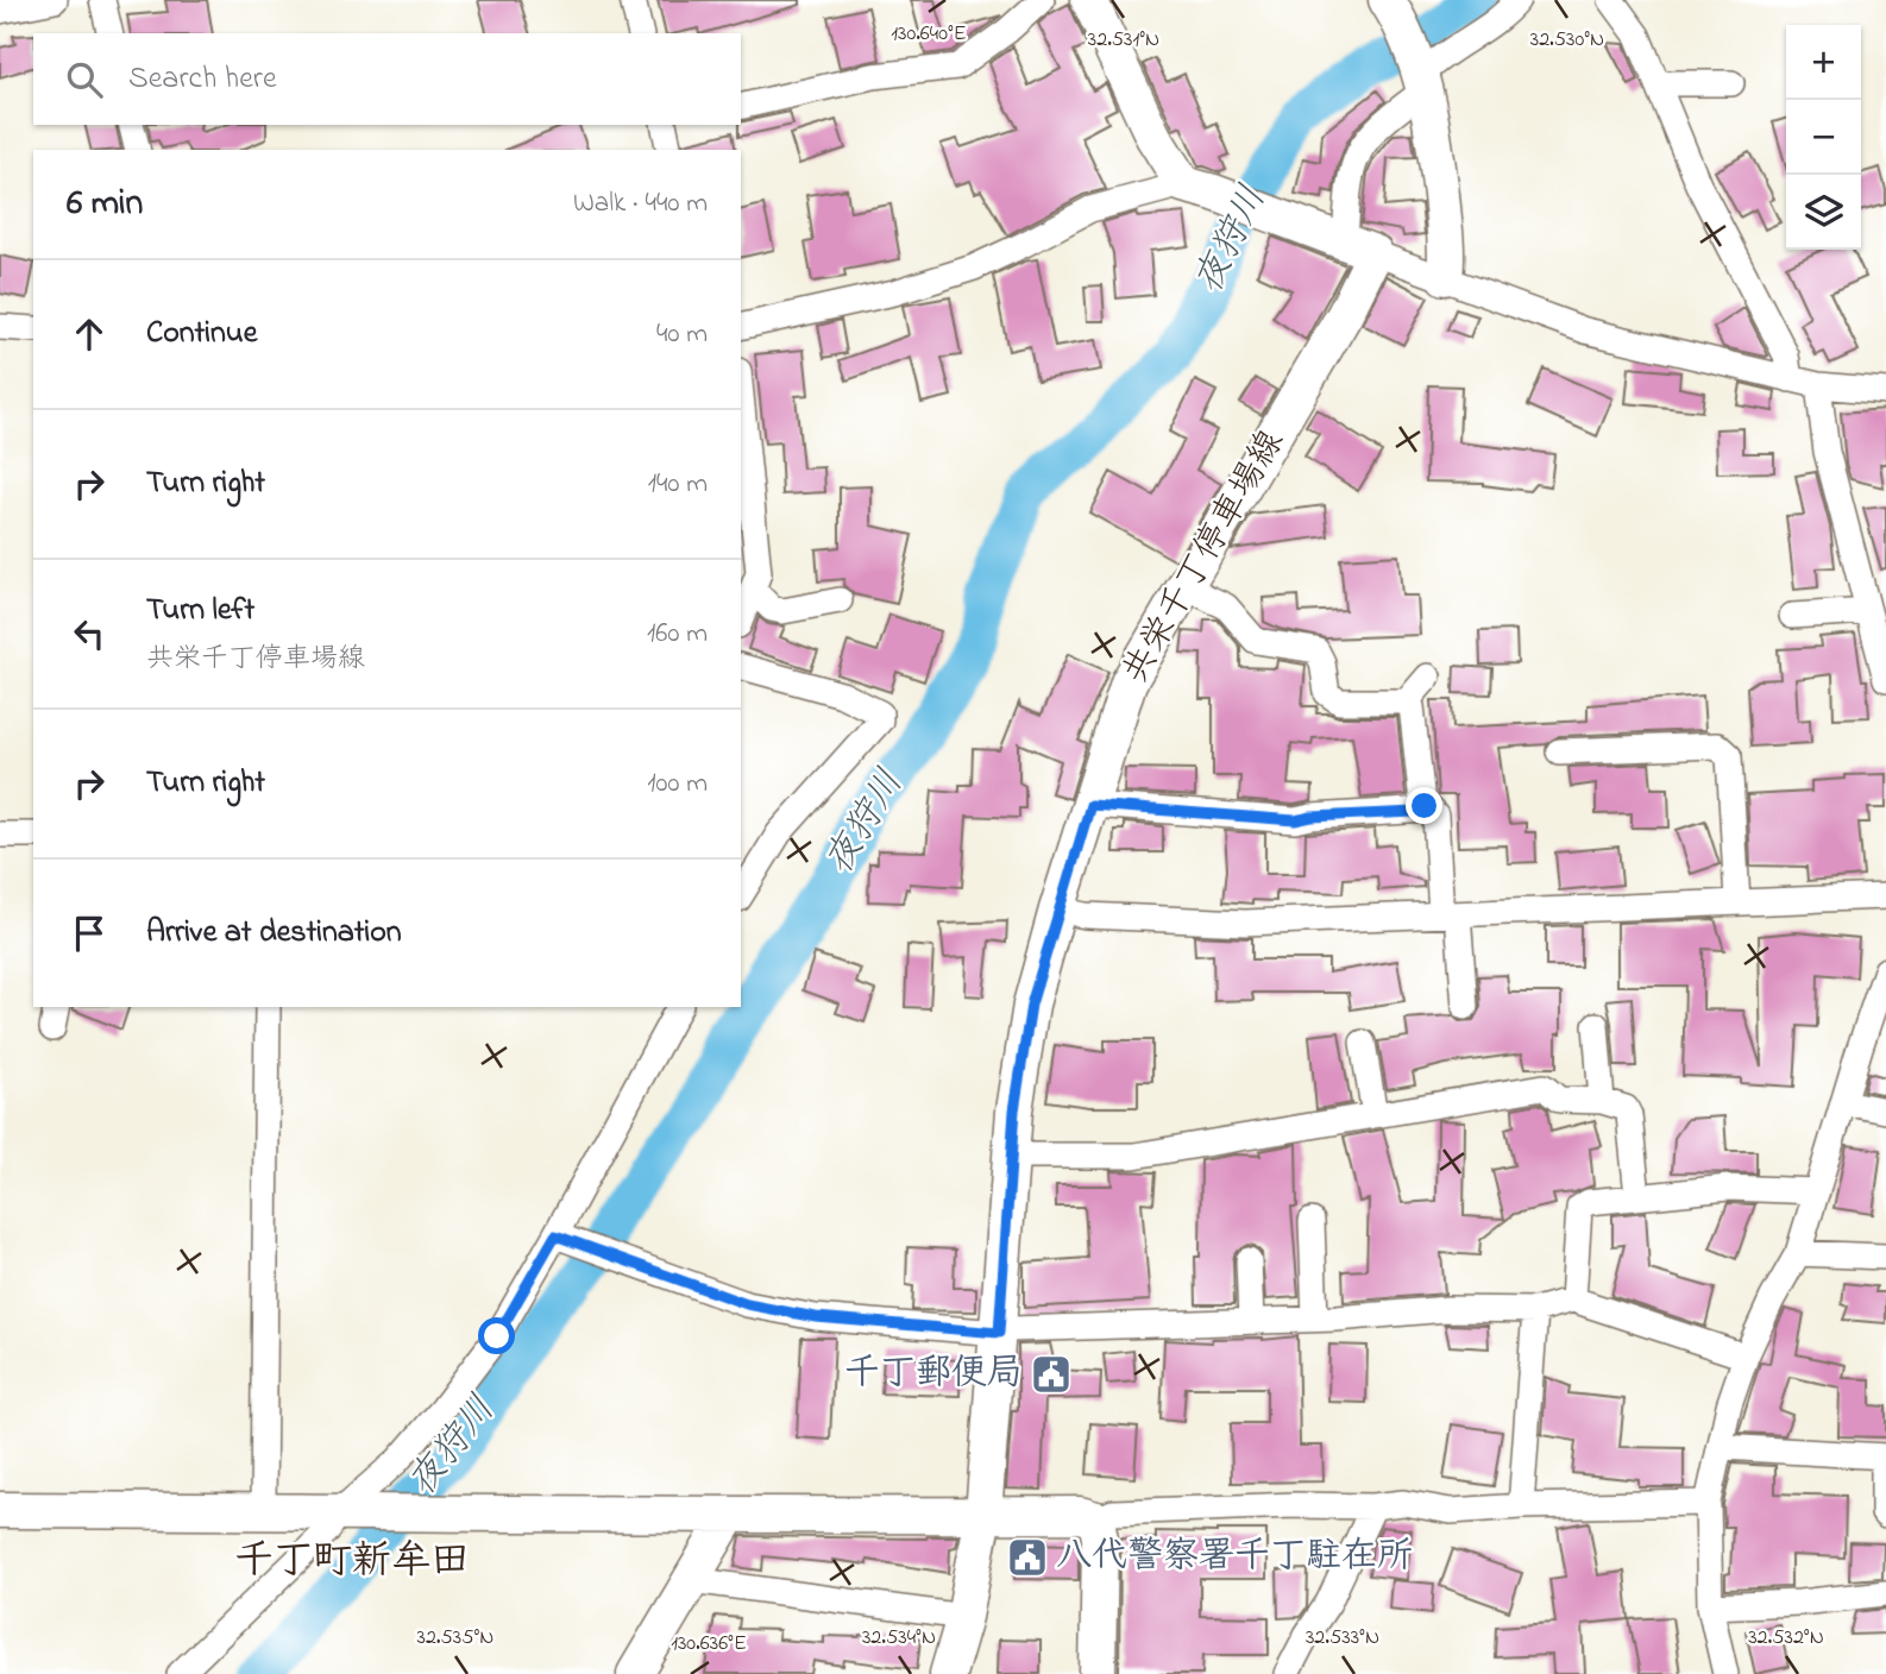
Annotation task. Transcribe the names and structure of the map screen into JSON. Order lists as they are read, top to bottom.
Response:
{
  "streets": {
    "main road": ["共栄千丁停車場線"]
  },
  "districts": ["千丁町新牟田"],
  "water": ["夜狩川"],
  "places": {
    "public building": ["千丁郵便局", "八代警察署千丁駐在所"]
  },
  "page": {
    "map_buttons": ["+", "−"],
    "search": "Search here",
    "heading": ["6 min", "Walk · 440 m"],
    "list": [
      ["Continue", "40 m"],
      ["Turn right", "140 m"],
      ["Turn left", "共栄千丁停車場線", "160 m"],
      ["Turn right", "100 m"],
      "Arrive at destination"
    ]
  },
  "coordinates": [
    "130.640°E",
    "32.531°N",
    "32.530°N",
    "32.535°N",
    "32.534°N",
    "32.533°N",
    "32.532°N",
    "130.636°E"
  ]
}
